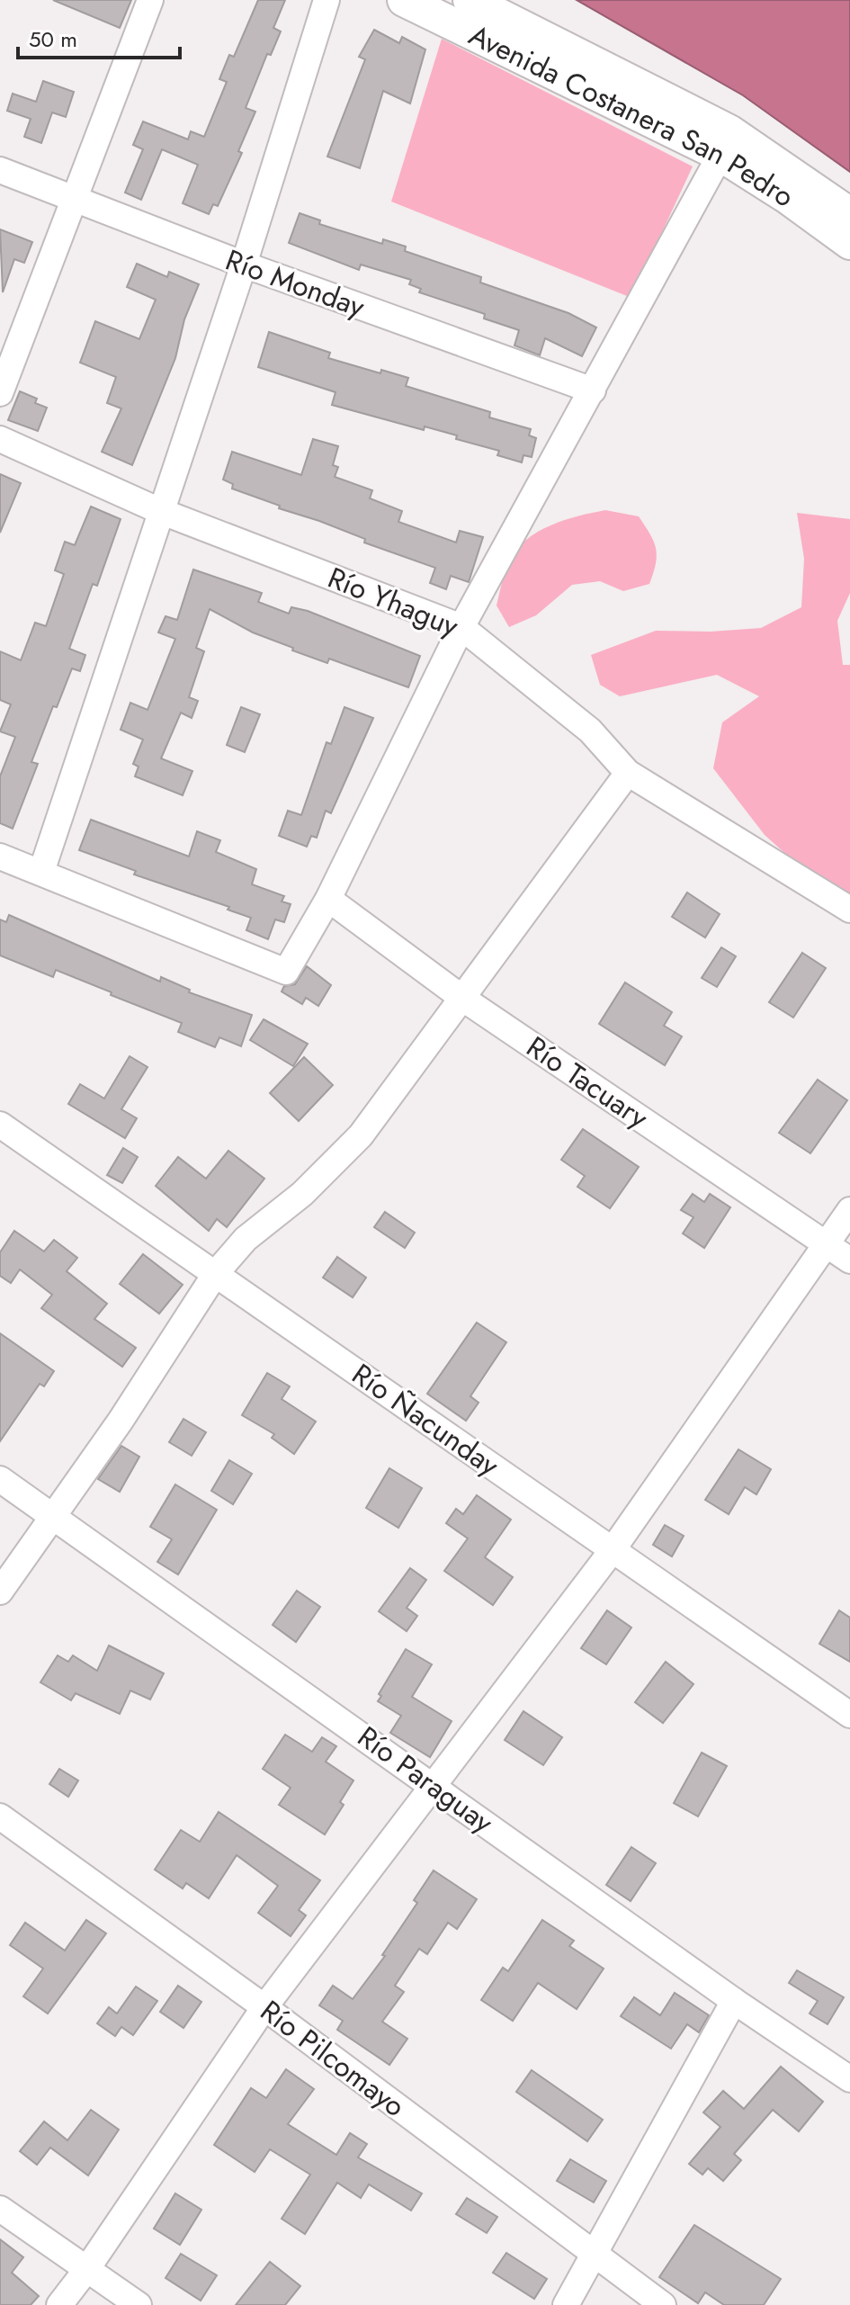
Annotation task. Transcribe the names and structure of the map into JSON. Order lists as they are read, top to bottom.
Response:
{
  "streets": {
    "main road": ["Avenida Costanera San Pedro"],
    "street": [
      "Río Monday",
      "Río Yhaguy",
      "Río Tacuary",
      "Río Ñacunday",
      "Río Paraguay",
      "Río Pilcomayo"
    ]
  },
  "scale_bar": "50 m"
}
